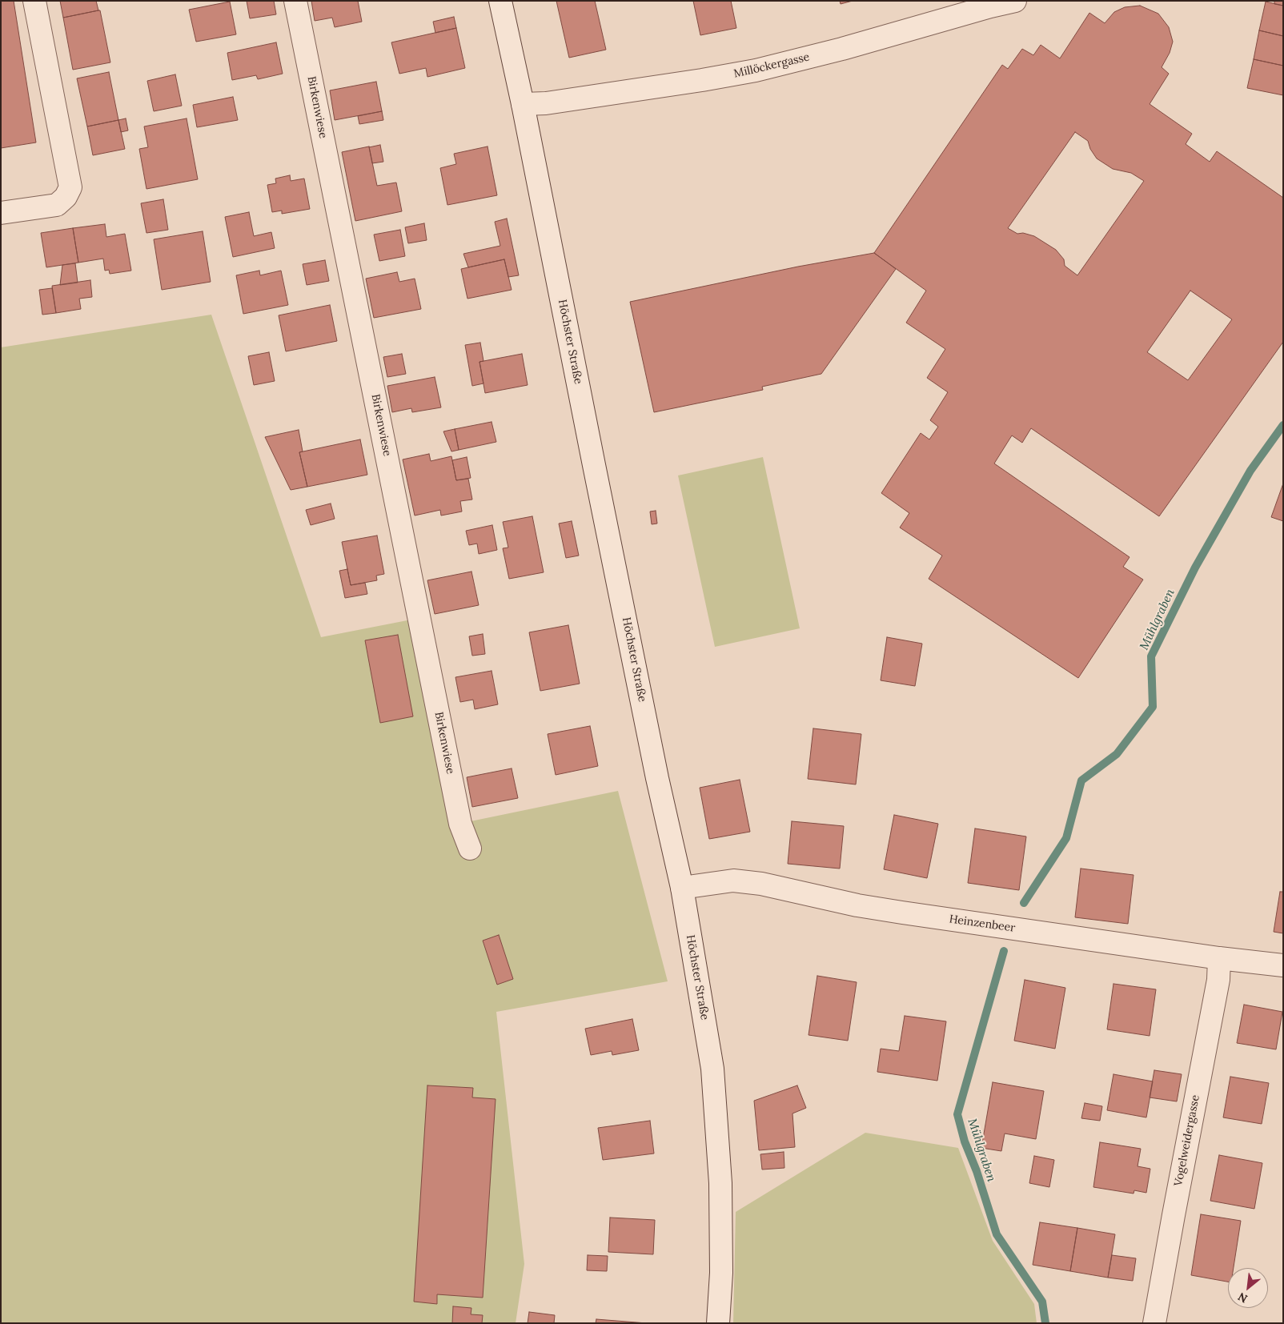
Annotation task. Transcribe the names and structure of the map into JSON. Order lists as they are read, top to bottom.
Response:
{
  "streets": {
    "street": [
      "Millöckergasse",
      "Birkenwiese",
      "Höchster Straße",
      "Heinzenbeer",
      "Vogelweidergasse"
    ]
  },
  "crossings": [
    ["Millöckergasse", "Höchster Straße"],
    ["Höchster Straße", "Heinzenbeer"],
    ["Heinzenbeer", "Vogelweidergasse"]
  ],
  "water": ["Mühlgraben"],
  "north": "bottom left"
}
